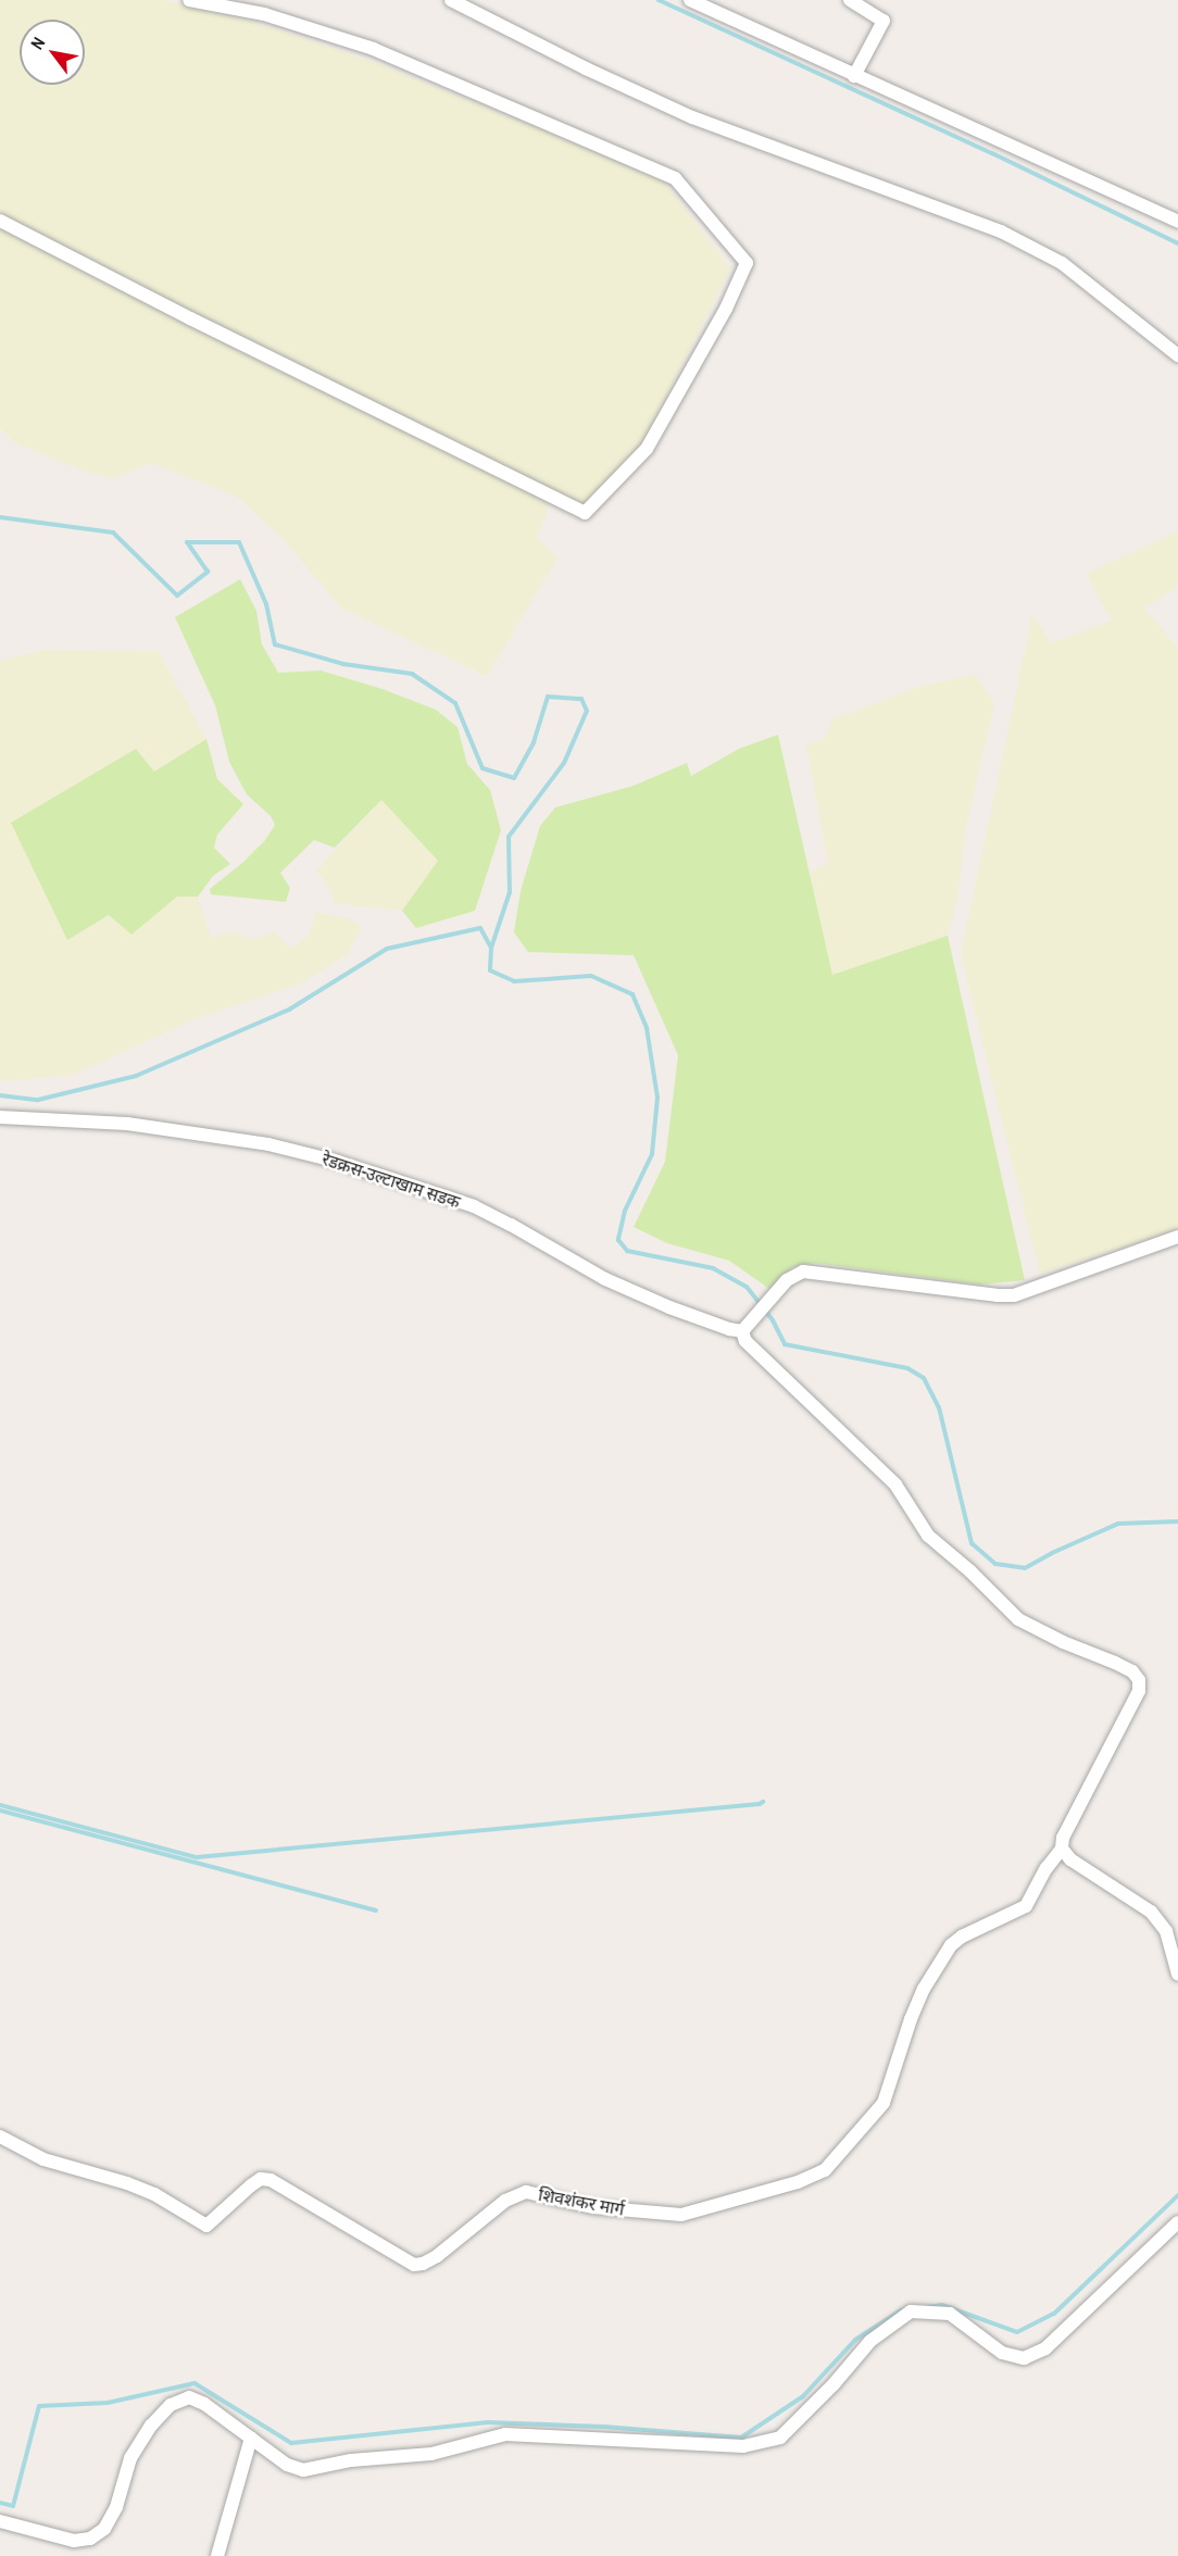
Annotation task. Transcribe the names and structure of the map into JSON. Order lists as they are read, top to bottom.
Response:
{
  "streets": {
    "street": ["रेडक्रस-उल्टाखाम सडक", "शिवशंकर मार्ग"]
  },
  "north": "top left"
}
